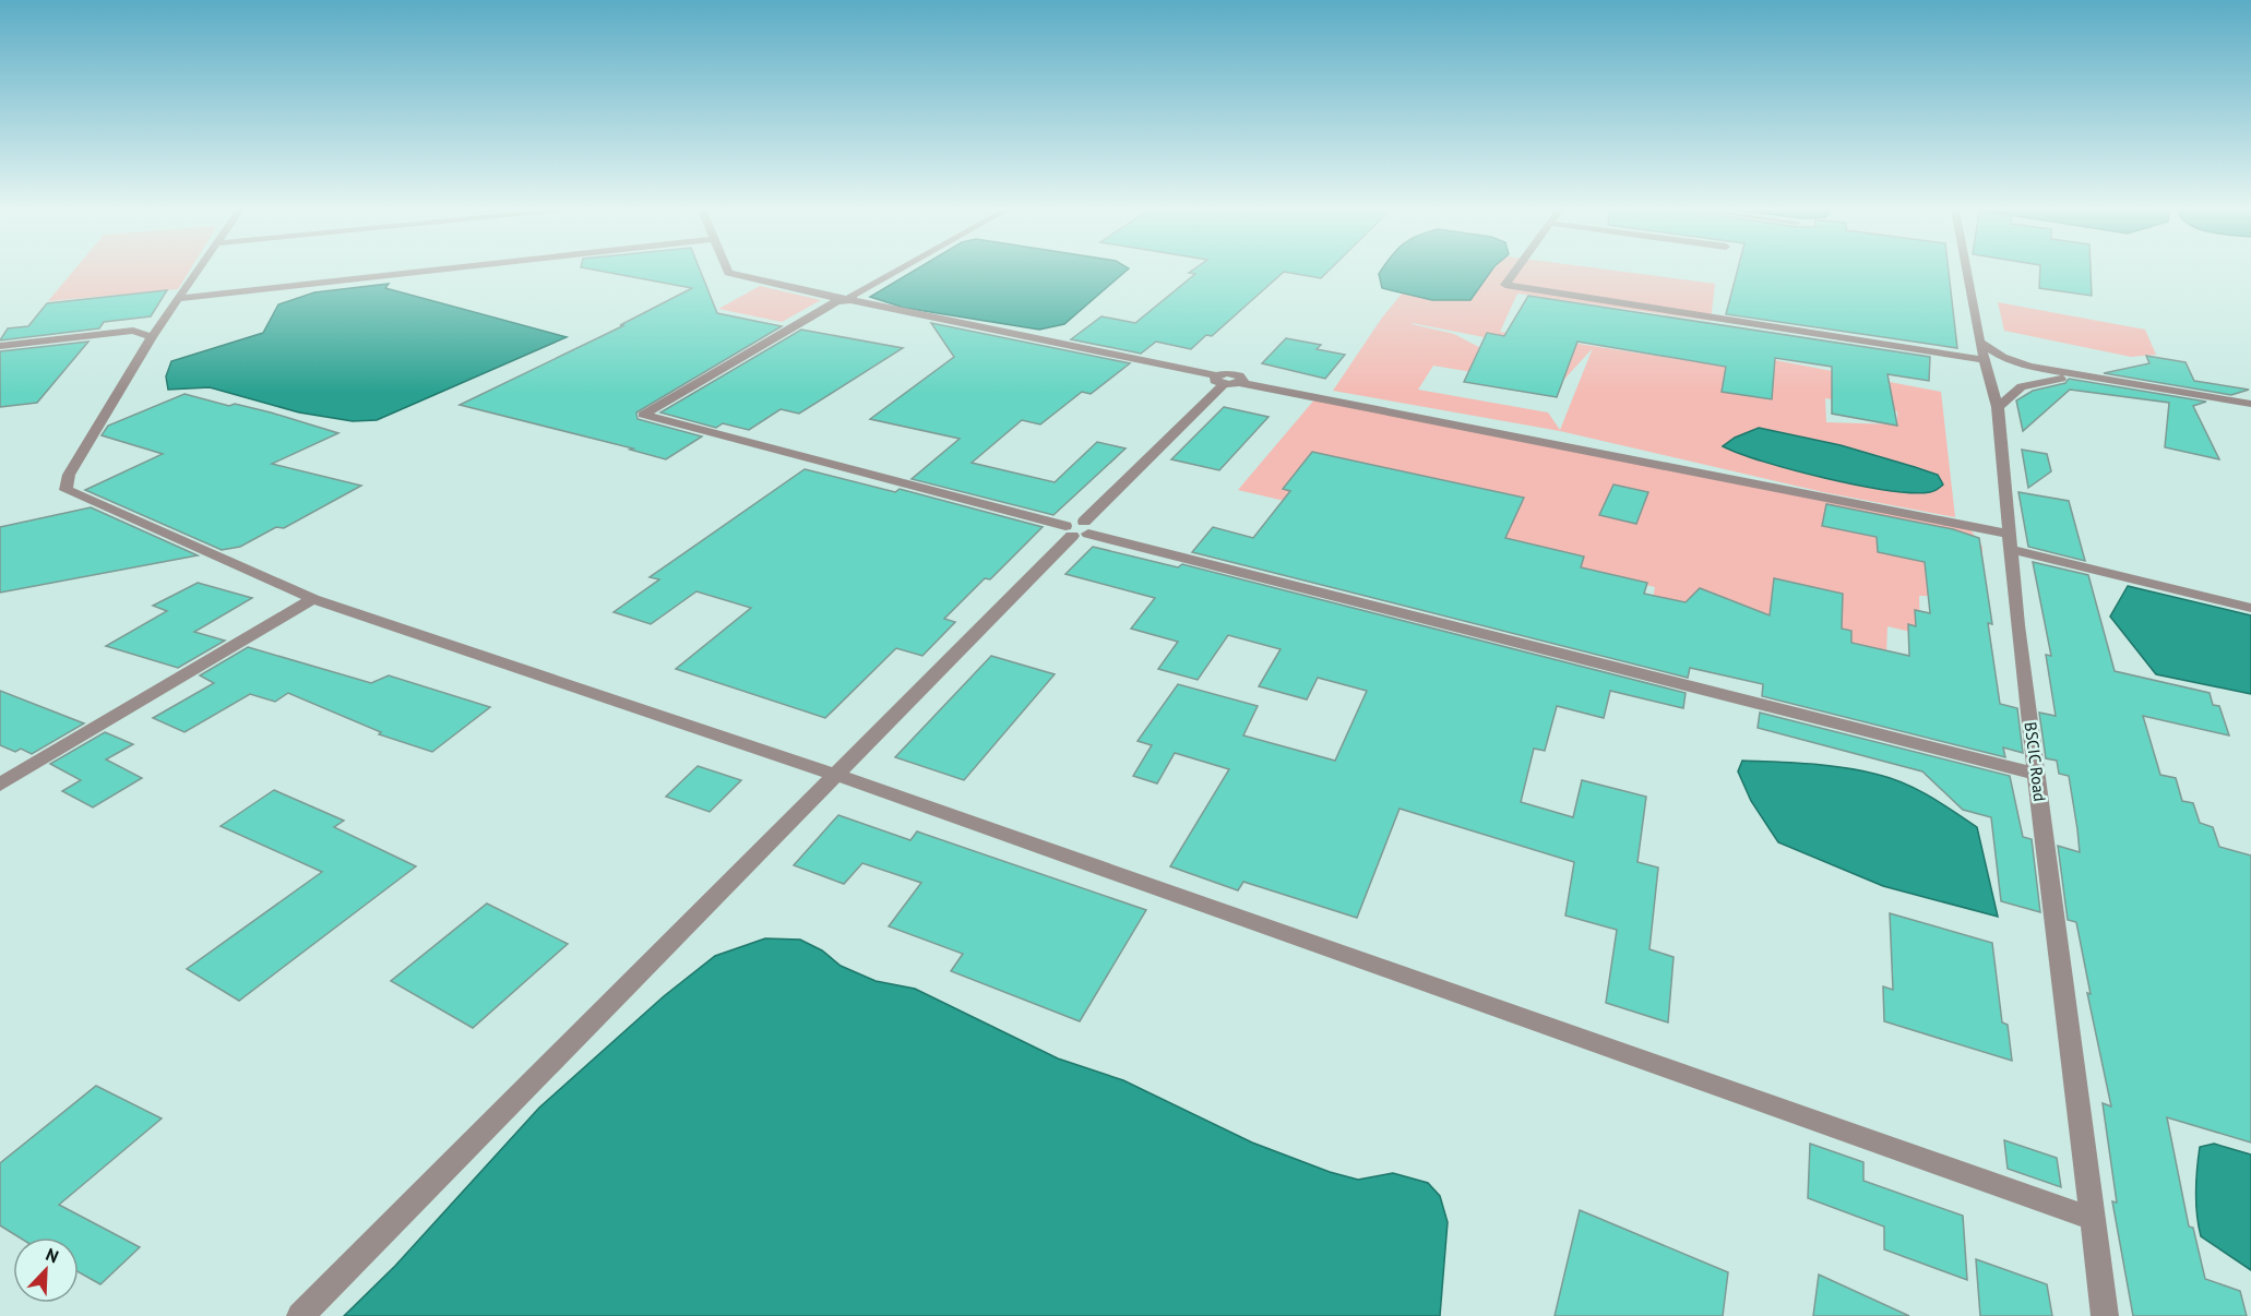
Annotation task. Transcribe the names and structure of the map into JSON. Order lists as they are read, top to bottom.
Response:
{
  "streets": {
    "street": ["BSCIC Road"]
  },
  "north": "top right"
}
